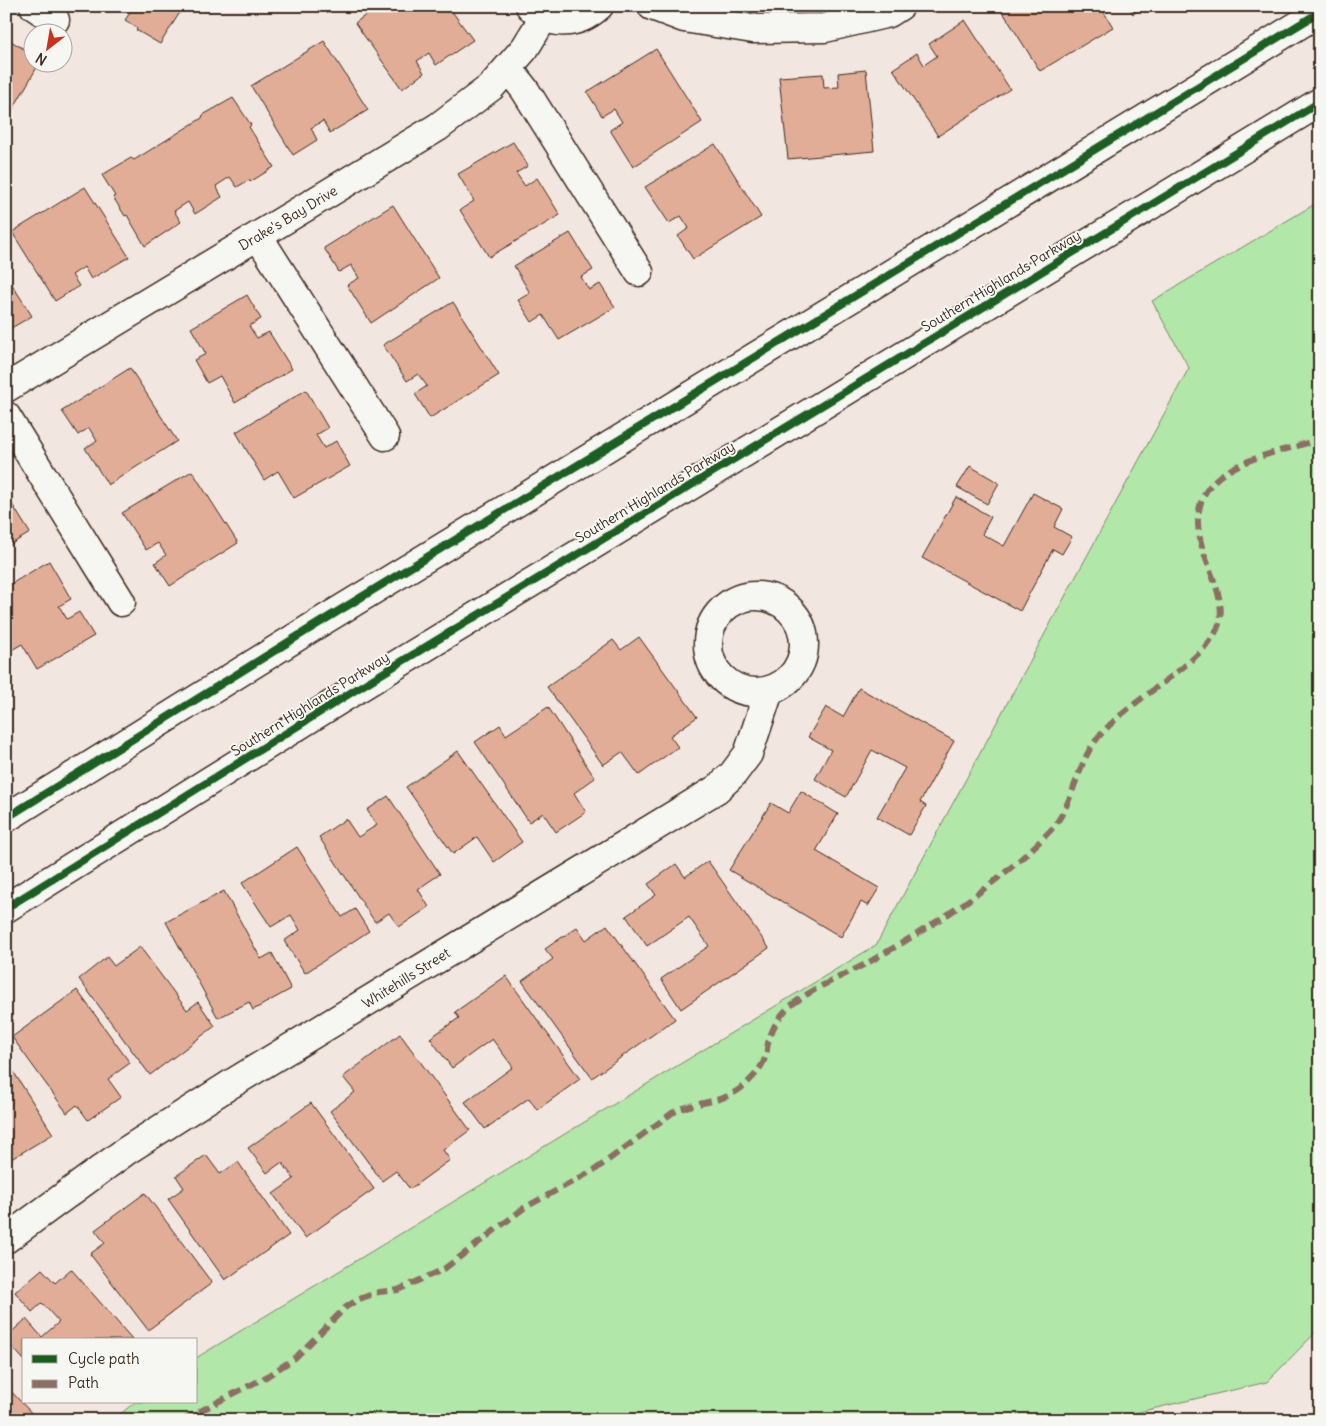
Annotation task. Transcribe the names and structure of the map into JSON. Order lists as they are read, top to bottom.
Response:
{
  "streets": {
    "main road": ["Drake's Bay Drive", "Southern Highlands Parkway", "Whitehills Street"]
  },
  "legend": ["Cycle path", "Path"],
  "north": "bottom left"
}
